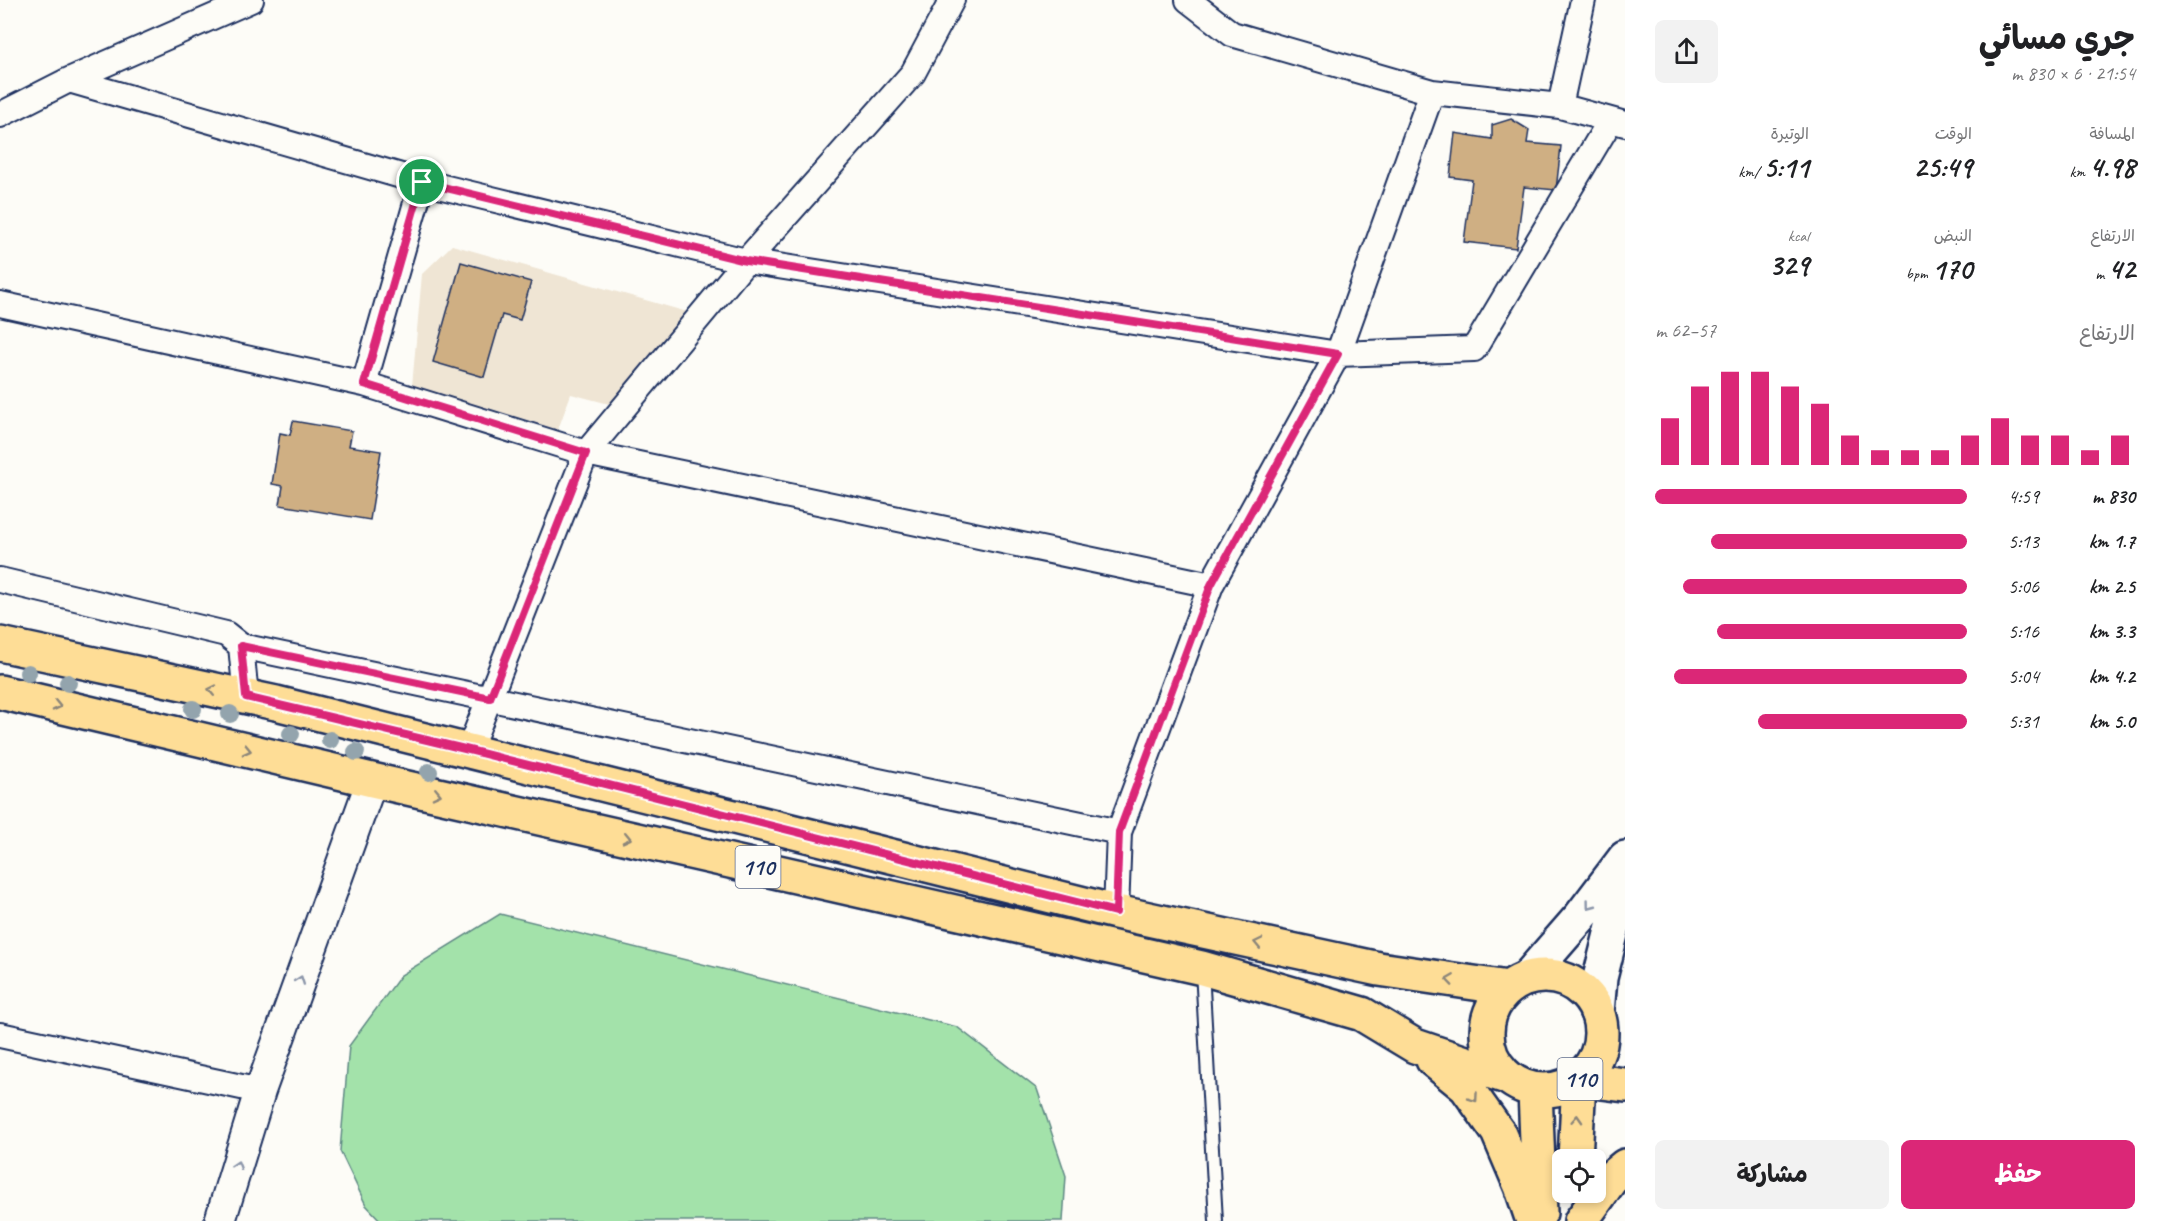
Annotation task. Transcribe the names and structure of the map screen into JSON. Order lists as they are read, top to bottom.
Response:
{
  "streets": {
    "main road": ["110"]
  },
  "page": {
    "heading": ["جري مسائي", "21:54 · 6 × 830 m"],
    "stats": [
      ["المسافة", "4.98 km"],
      ["الوقت", "25:49"],
      ["الوتيرة", "5:11 /km"],
      ["الارتفاع", "42 m"],
      ["النبض", "170 bpm"],
      ["kcal", "329"]
    ],
    "chart": ["الارتفاع", "57–62 m"],
    "list": [
      {
        "name": "830 m",
        "note": "4:59"
      },
      {
        "name": "1.7 km",
        "note": "5:13"
      },
      {
        "name": "2.5 km",
        "note": "5:06"
      },
      {
        "name": "3.3 km",
        "note": "5:16"
      },
      {
        "name": "4.2 km",
        "note": "5:04"
      },
      {
        "name": "5.0 km",
        "note": "5:31"
      }
    ],
    "buttons": ["حفظ", "مشاركة"]
  }
}
